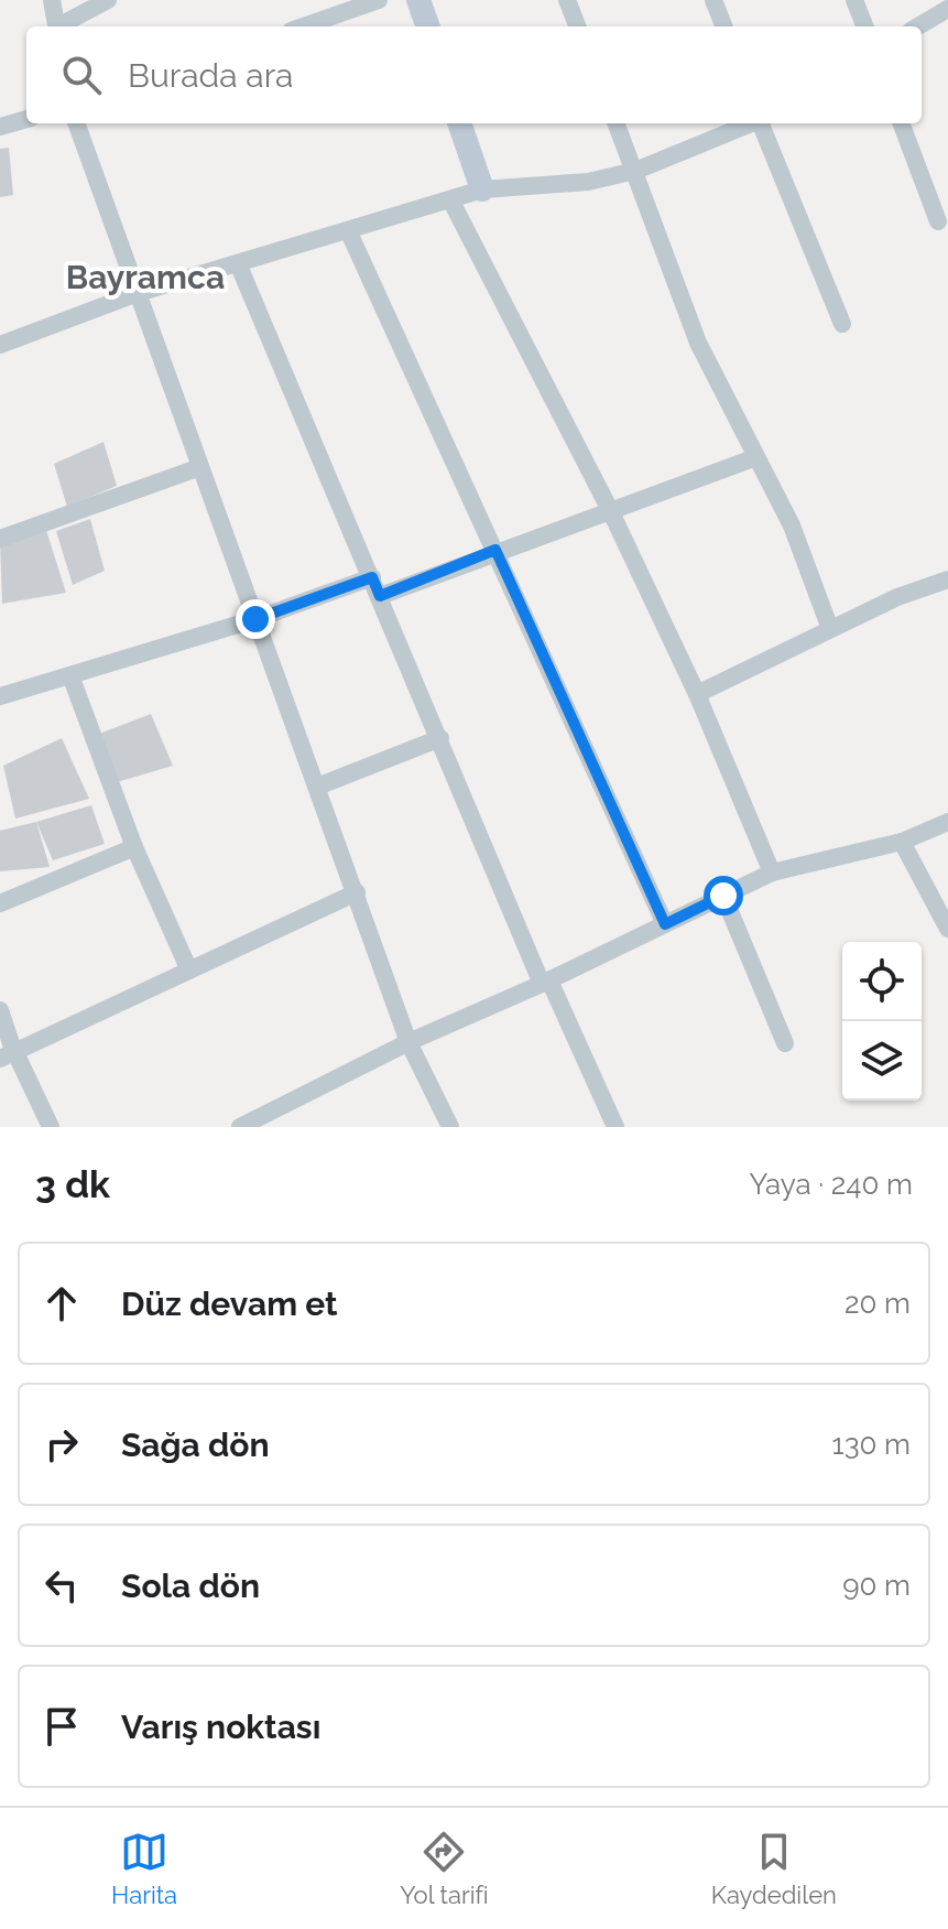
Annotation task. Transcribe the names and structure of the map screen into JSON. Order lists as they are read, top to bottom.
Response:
{
  "districts": ["Bayramca"],
  "page": {
    "search": "Burada ara",
    "heading": ["3 dk", "Yaya · 240 m"],
    "list": [
      ["Düz devam et", "20 m"],
      ["Sağa dön", "130 m"],
      ["Sola dön", "90 m"],
      "Varış noktası"
    ],
    "nav": ["Harita", "Yol tarifi", "Kaydedilen"]
  }
}
